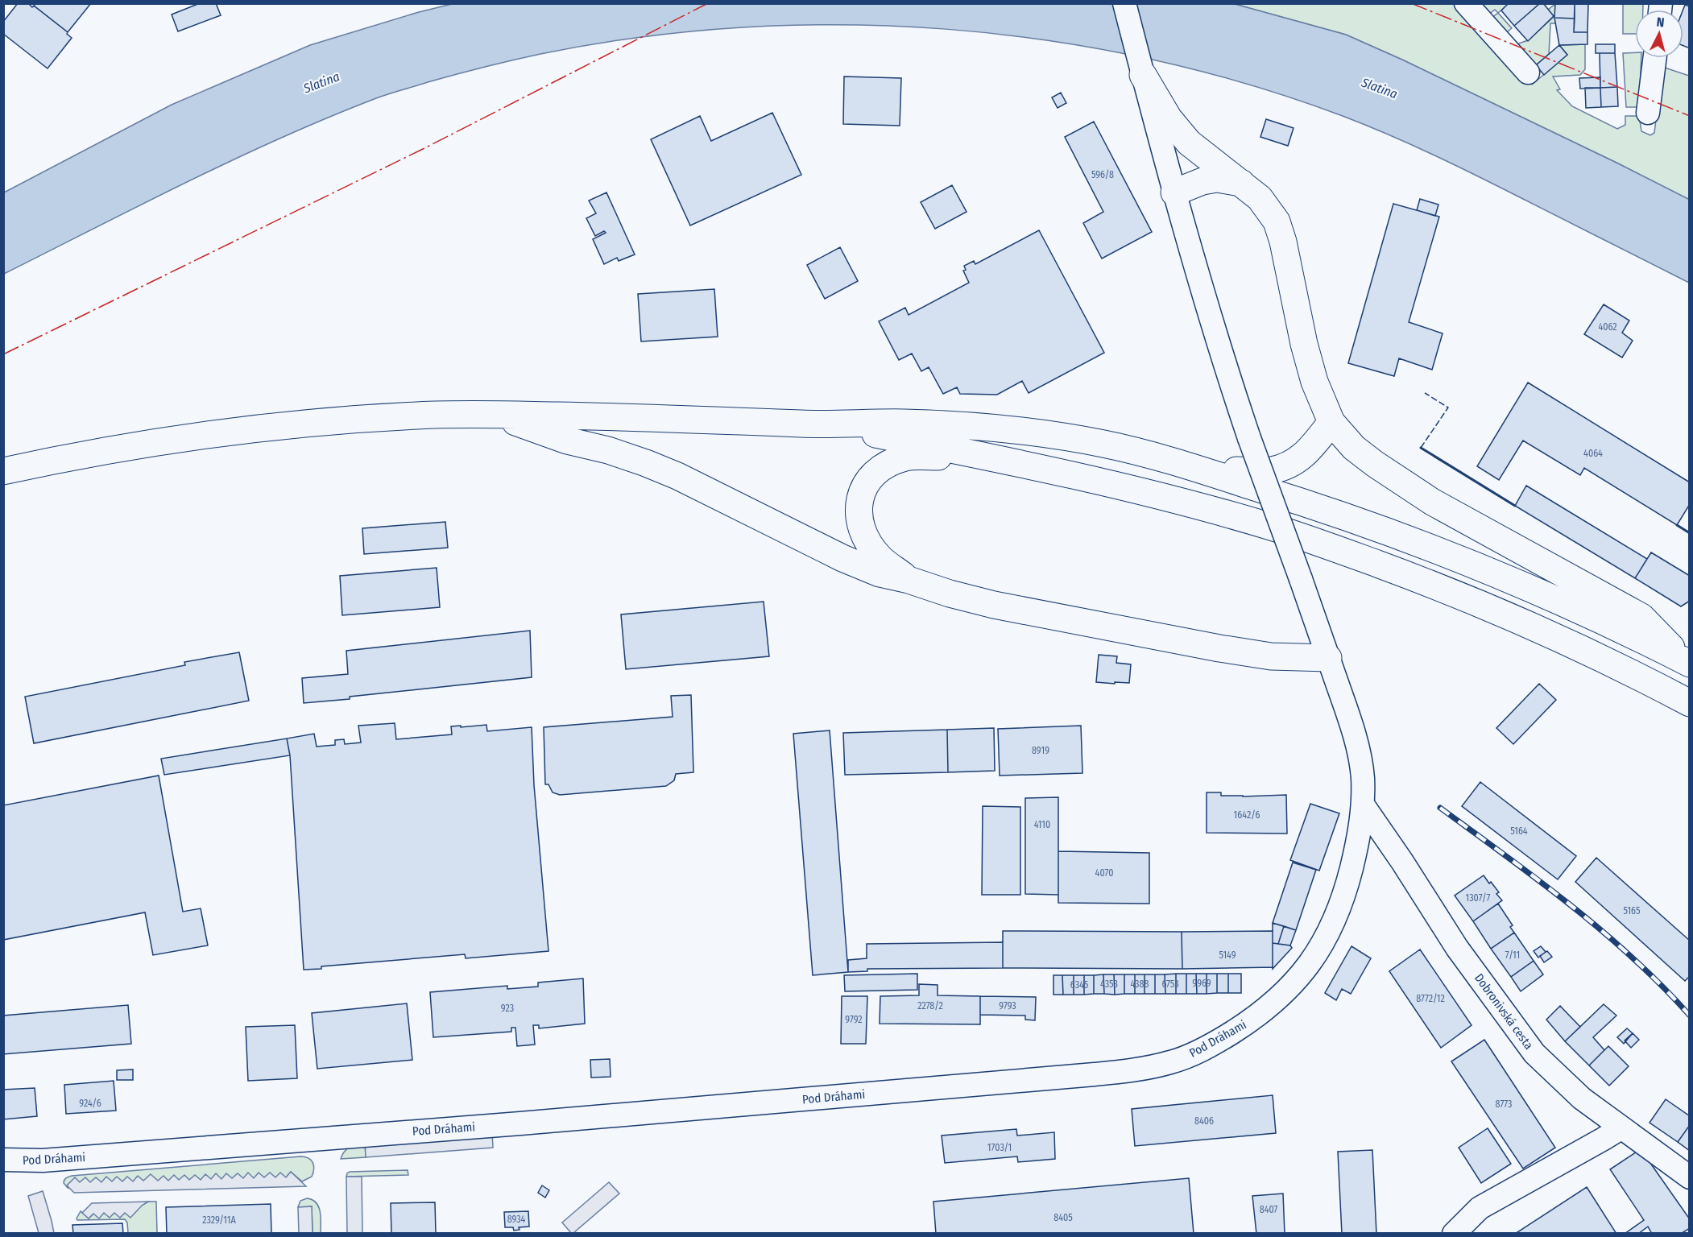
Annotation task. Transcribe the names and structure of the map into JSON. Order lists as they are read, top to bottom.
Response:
{
  "streets": {
    "street": ["Dobronivská cesta", "Pod Dráhami"]
  },
  "crossings": [
    ["Dobronivská cesta", "Pod Dráhami"]
  ],
  "water": ["Slatina"],
  "house_numbers": [
    "596/8",
    "4062",
    "4064",
    "8919",
    "1642/6",
    "4110",
    "5164",
    "4070",
    "1307/7",
    "5165",
    "5149",
    "7/11",
    "9969",
    "4353",
    "4388",
    "6753",
    "6345",
    "8772/12",
    "2278/2",
    "9793",
    "923",
    "9792",
    "924/6",
    "8773",
    "8406",
    "1703/1",
    "8407",
    "8405",
    "8934",
    "2329/11A"
  ],
  "north": "top"
}
